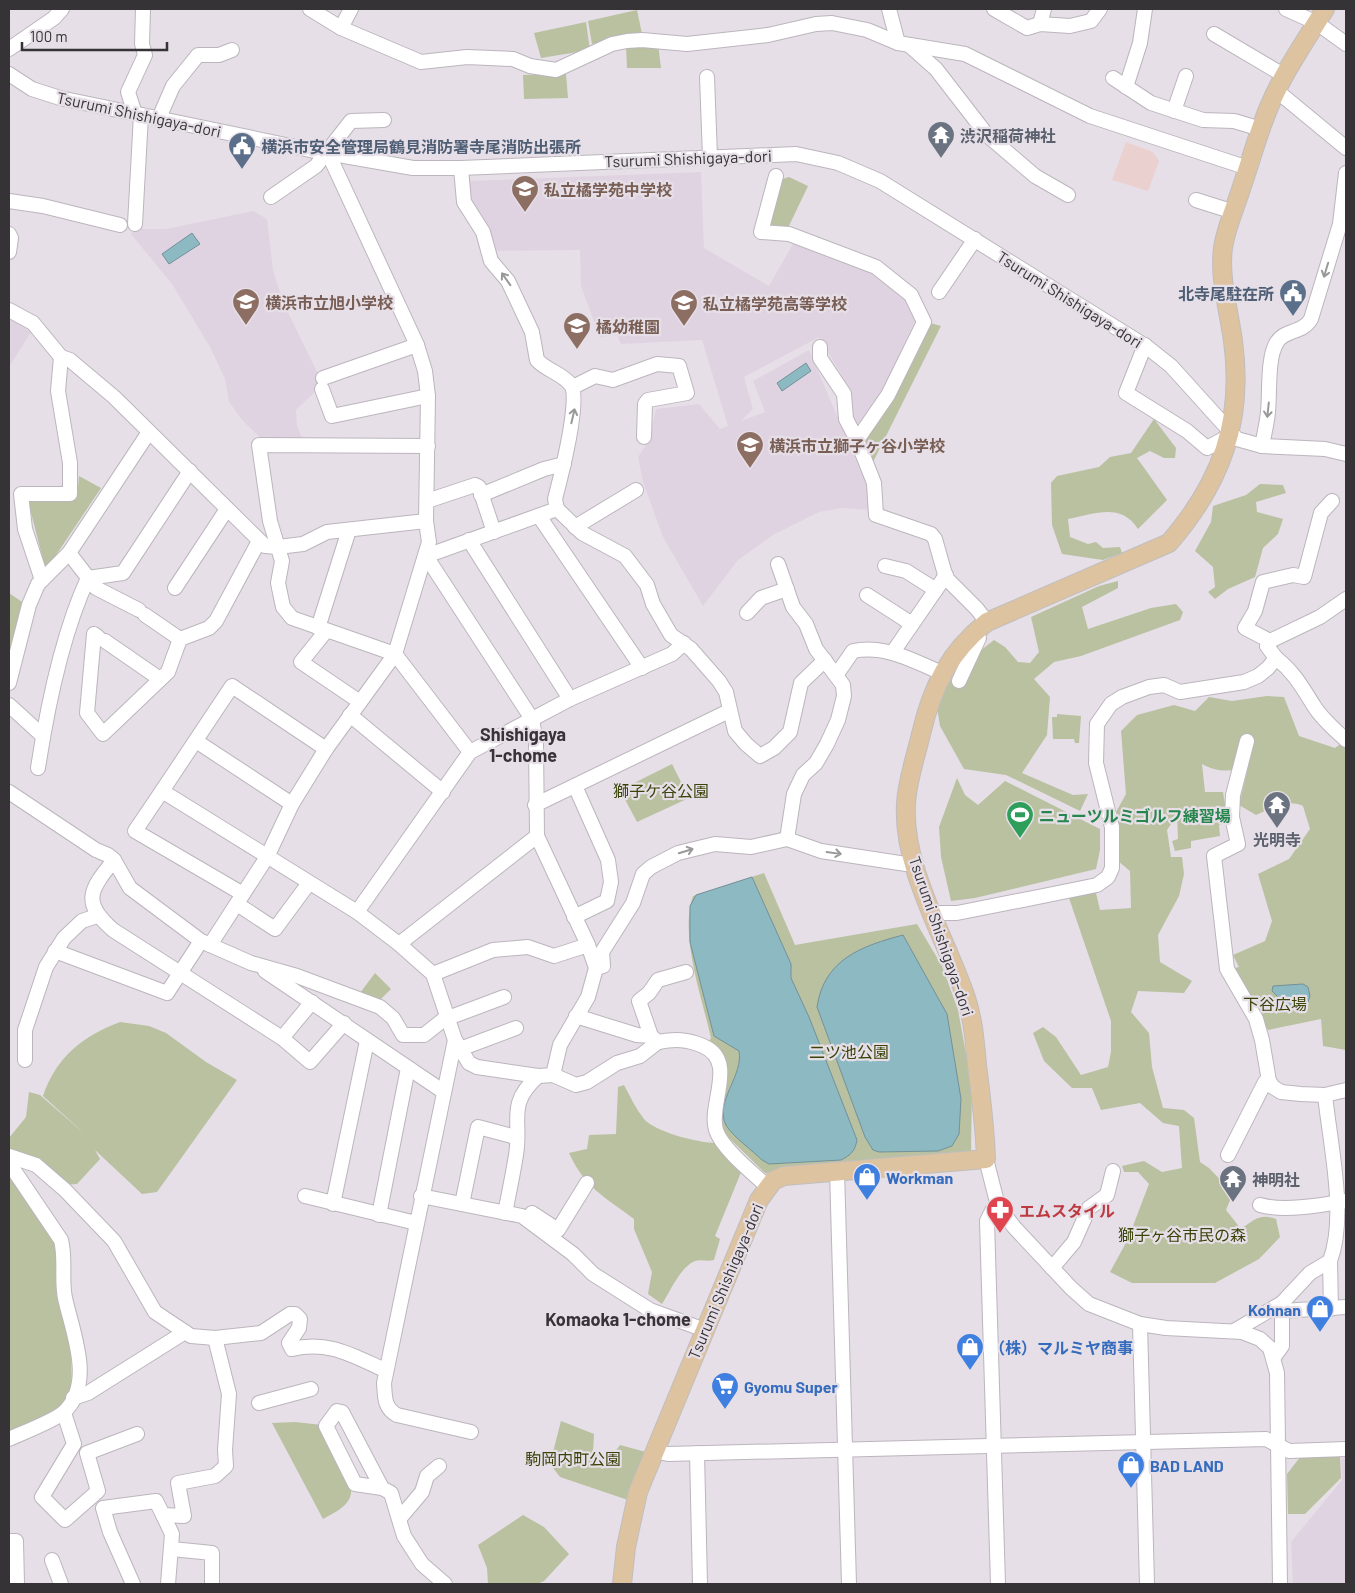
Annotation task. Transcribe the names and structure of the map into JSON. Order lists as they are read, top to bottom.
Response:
{
  "streets": {
    "main road": ["Tsurumi Shishigaya-dori"]
  },
  "districts": ["Shishigaya 1-chome", "Komaoka 1-chome"],
  "parks": [
    "獅子ケ谷公園",
    "下谷広場",
    "二ツ池公園",
    "獅子ヶ谷市民の森",
    "駒岡内町公園"
  ],
  "places": {
    "temple": ["渋沢稲荷神社", "光明寺", "神明社"],
    "public building": ["横浜市安全管理局鶴見消防署寺尾消防出張所", "北寺尾駐在所"],
    "school or university": [
      "私立橘学苑中学校",
      "横浜市立旭小学校",
      "私立橘学苑高等学校",
      "橘幼稚園",
      "横浜市立獅子ヶ谷小学校"
    ],
    "sports": ["ニューツルミゴルフ練習場"],
    "shop": [
      "Workman",
      "Kohnan",
      "（株）マルミヤ商事",
      "BAD LAND"
    ],
    "pharmacy": ["エムスタイル"],
    "supermarket": ["Gyomu Super"]
  },
  "scale_bar": "100 m"
}
